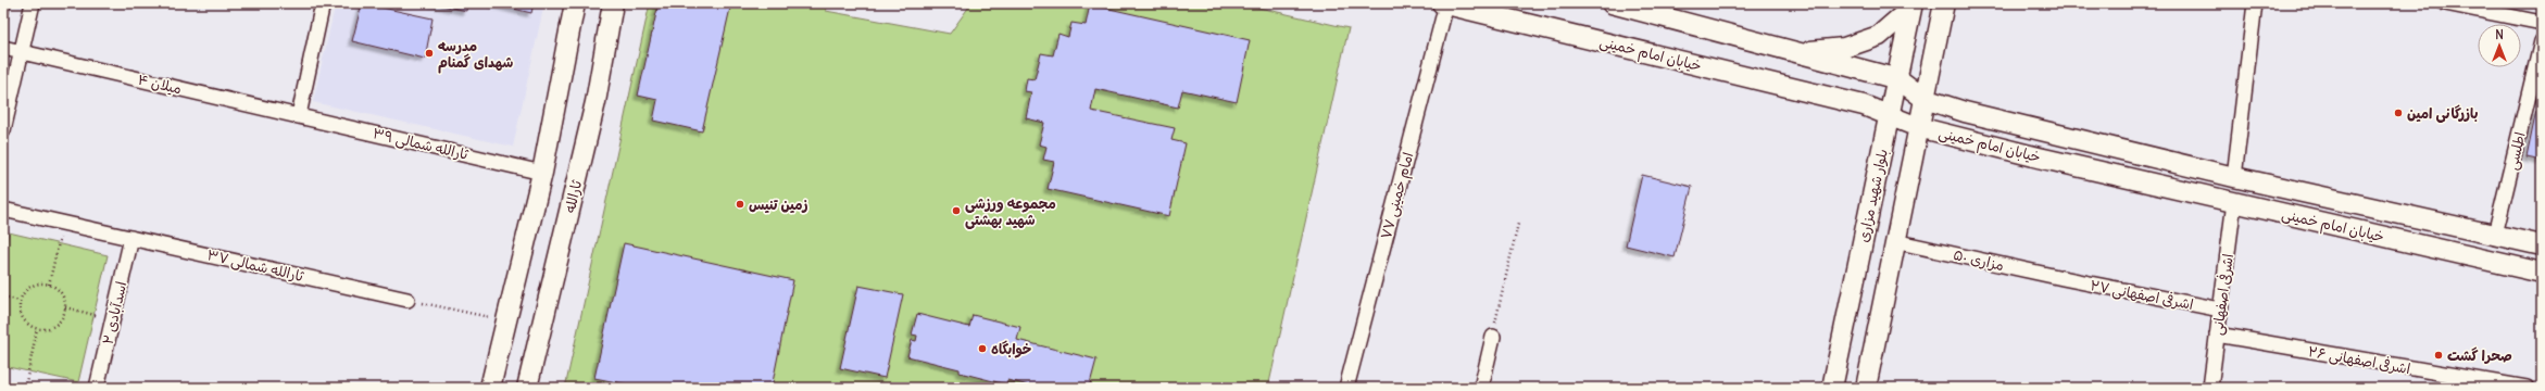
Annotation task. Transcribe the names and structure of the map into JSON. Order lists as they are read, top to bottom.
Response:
{
  "streets": {
    "main road": ["خیابان امام خمینی", "بلوار شهید مزاری", "ثارالله"],
    "street": [
      "میلان ۴",
      "ثارالله شمالی ۳۹",
      "اطلسی",
      "امام خمینی ۷۷",
      "مزاری ۵۰",
      "ثارالله شمالی ۳۷",
      "اشرفی اصفهانی ۲۷",
      "اشرفی اصفهانی",
      "اسدآبادی ۲",
      "اشرفی اصفهانی ۲۶"
    ]
  },
  "crossings": [
    ["خیابان امام خمینی", "اطلسی"],
    ["خیابان امام خمینی", "امام خمینی ۷۷"],
    ["خیابان امام خمینی", "بلوار شهید مزاری"],
    ["خیابان امام خمینی", "اشرفی اصفهانی"],
    ["میلان ۴", "ثارالله شمالی ۳۹"],
    ["مزاری ۵۰", "اشرفی اصفهانی ۲۷"],
    ["ثارالله شمالی ۳۷", "اسدآبادی ۲"],
    ["اشرفی اصفهانی ۲۷", "اشرفی اصفهانی"],
    ["اشرفی اصفهانی", "اشرفی اصفهانی ۲۶"]
  ],
  "places": [
    "مدرسه شهدای گمنام",
    "بازرگانی امین",
    "زمین تنیس",
    "مجموعه ورزشی شهید بهشتی",
    "خوابگاه",
    "صحرا گشت"
  ],
  "north": "top"
}
